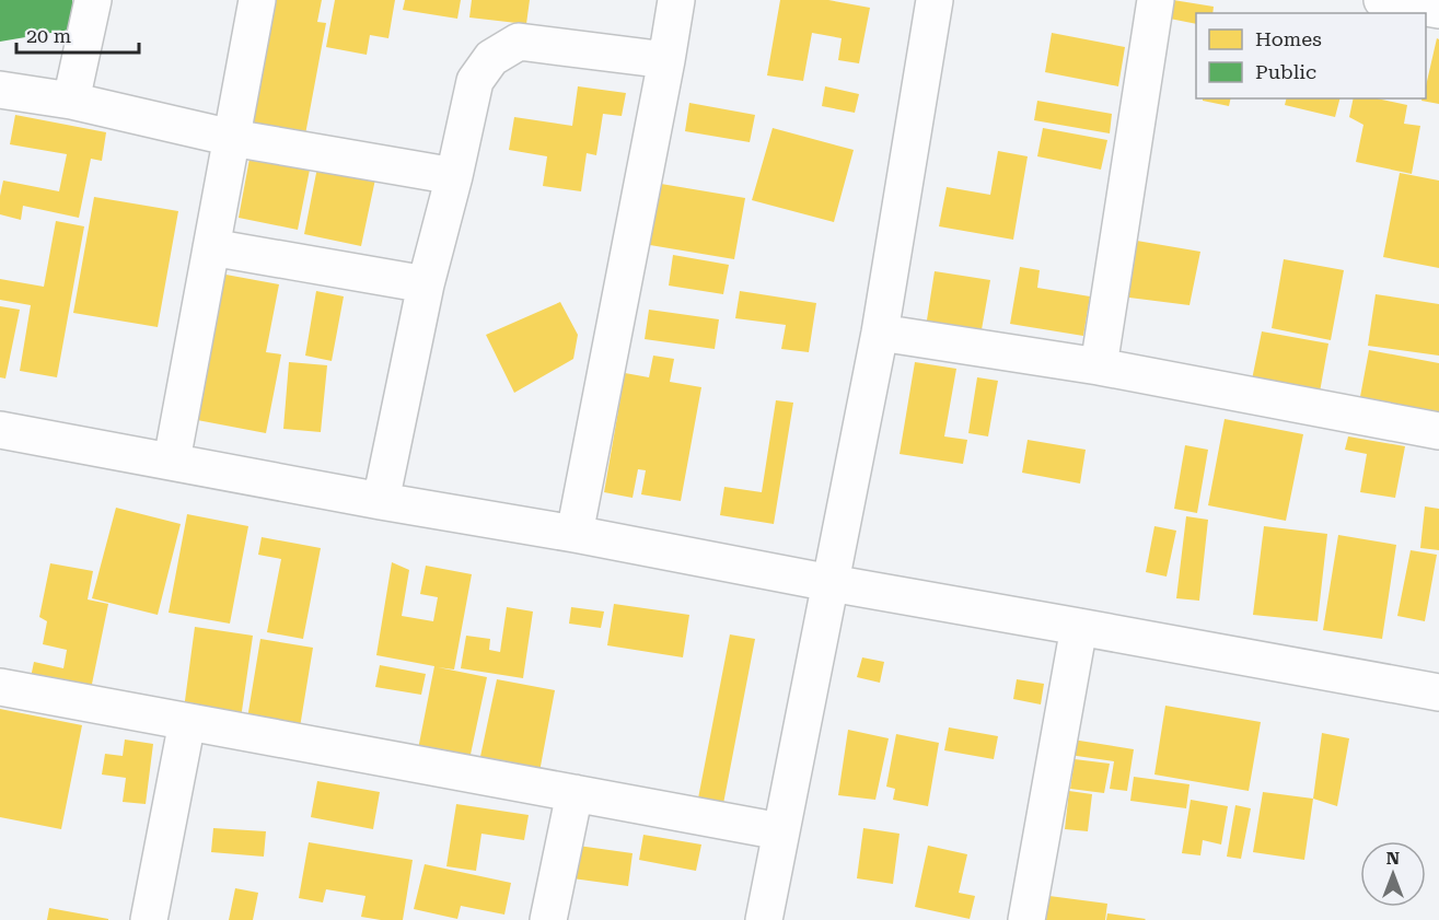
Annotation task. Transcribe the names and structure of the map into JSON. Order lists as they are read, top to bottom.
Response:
{
  "legend": ["Homes", "Public"],
  "scale_bar": "20 m",
  "north": "top"
}
